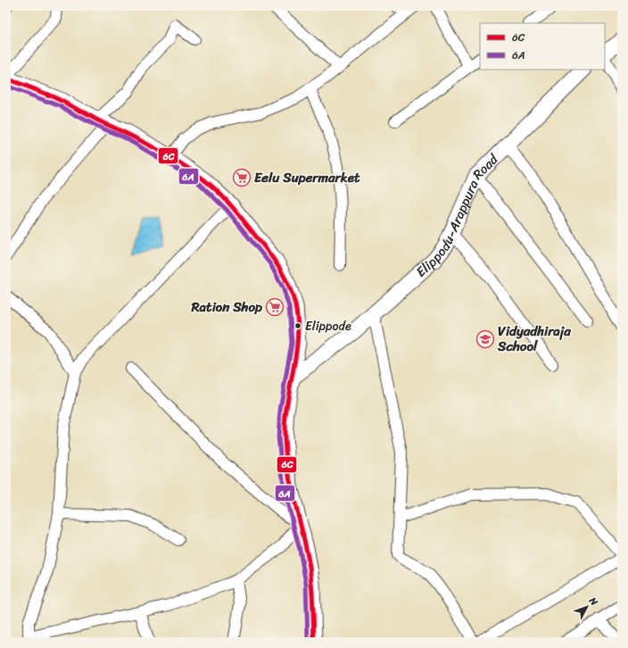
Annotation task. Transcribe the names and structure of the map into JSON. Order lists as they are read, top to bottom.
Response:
{
  "streets": {
    "street": ["Elippodu-Arappura Road"]
  },
  "places": {
    "supermarket": ["Eelu Supermarket", "Ration Shop"],
    "other": ["Elippode"],
    "school or university": ["Vidyadhiraja School"]
  },
  "lines": ["transit line 6C", "transit line 6A"],
  "legend": ["6C", "6A"],
  "north": "top right"
}
